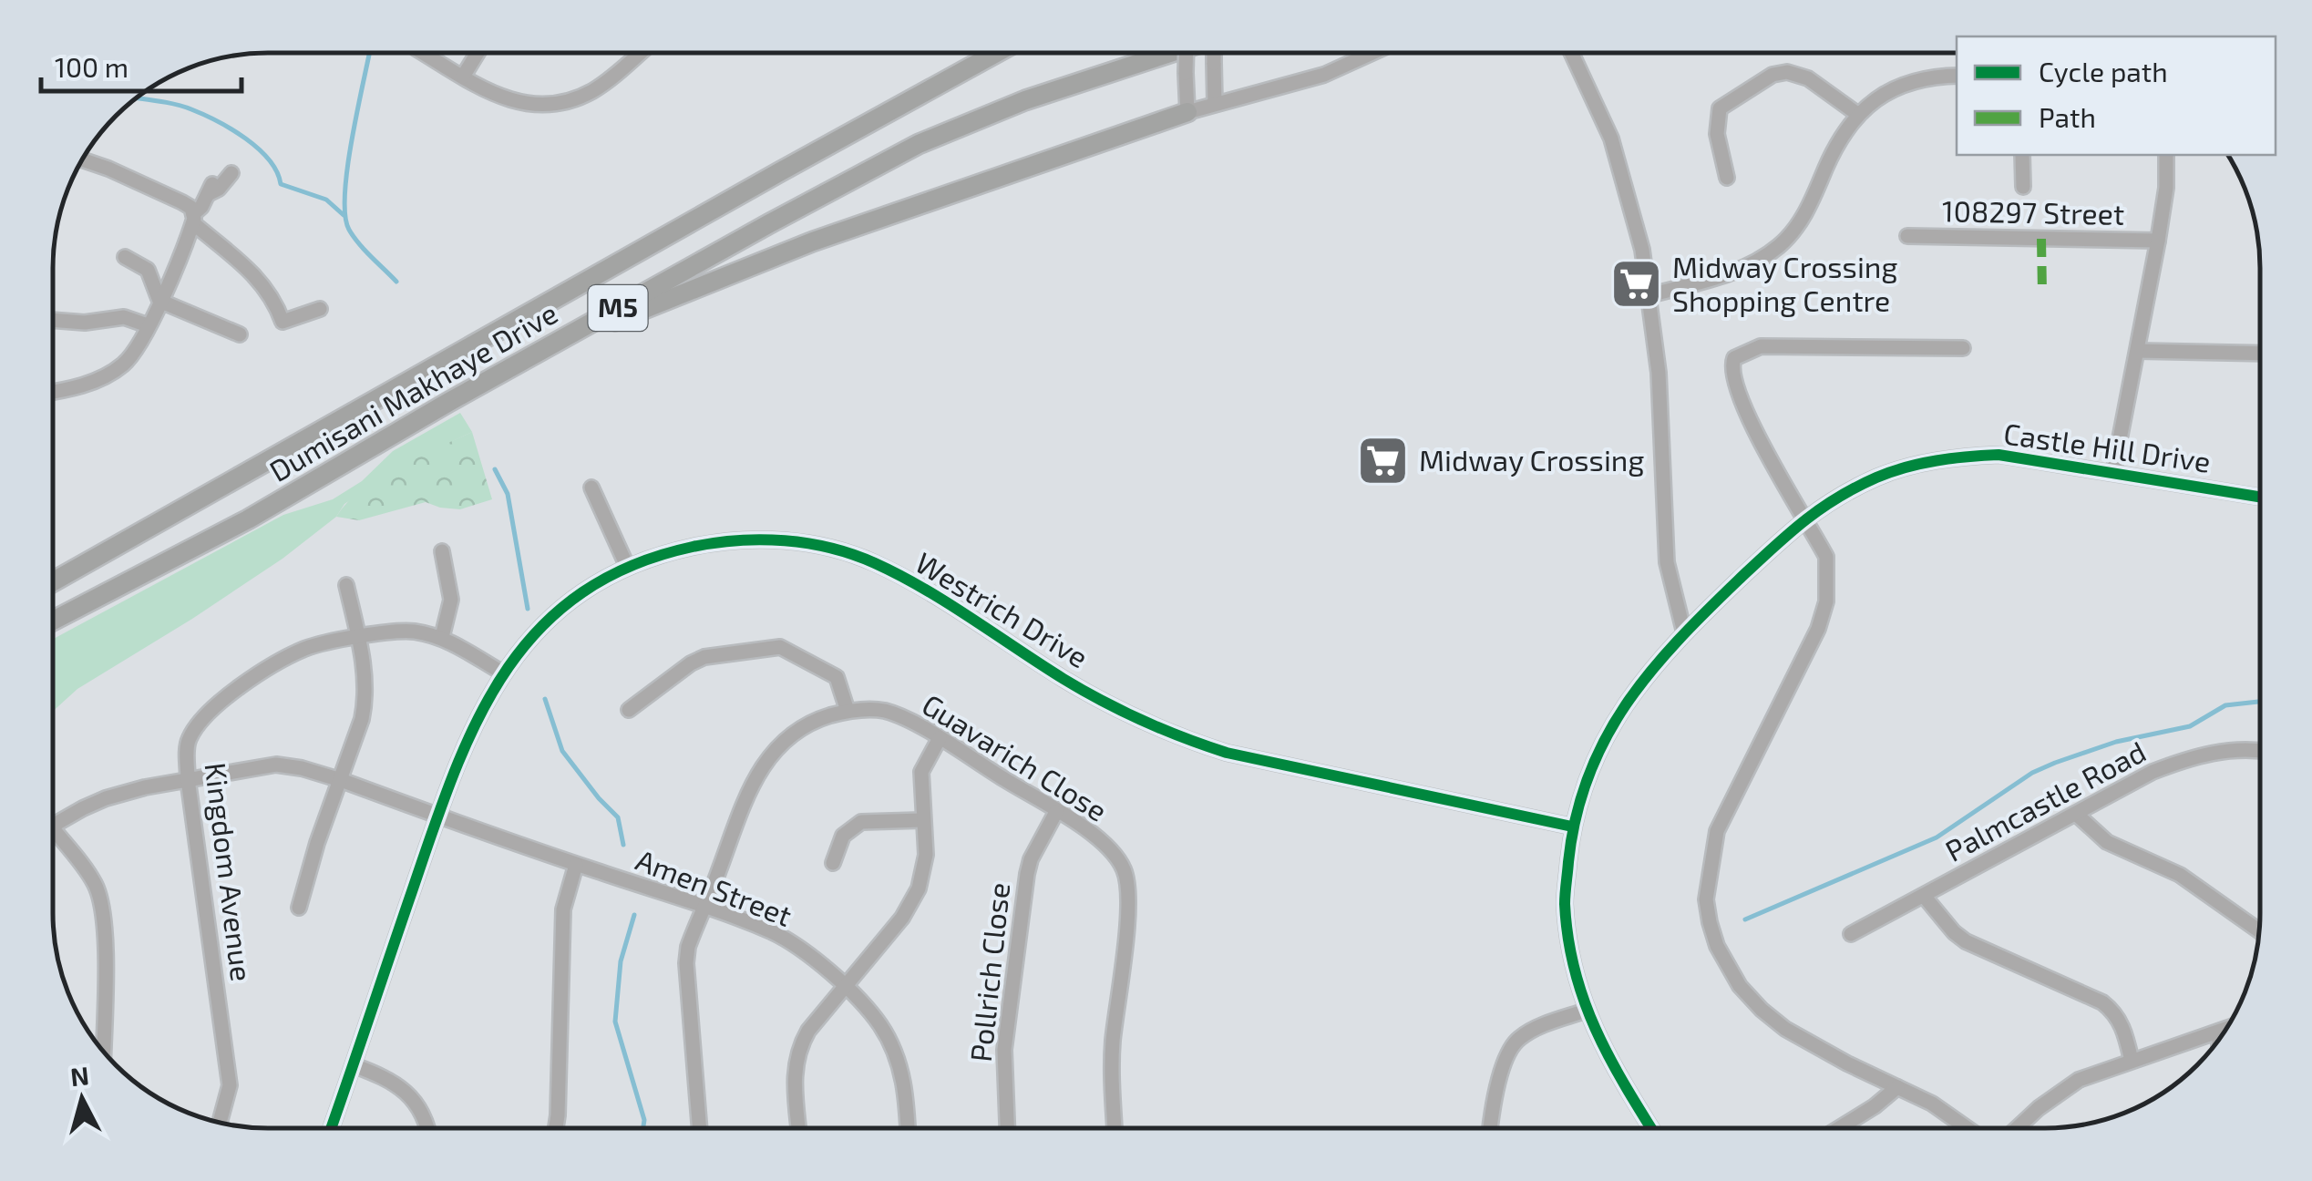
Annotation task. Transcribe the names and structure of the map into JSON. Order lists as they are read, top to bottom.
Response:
{
  "streets": {
    "main road": ["M5", "Dumisani Makhaye Drive"],
    "street": [
      "108297 Street",
      "Castle Hill Drive",
      "Westrich Drive",
      "Guavarich Close",
      "Palmcastle Road",
      "Kingdom Avenue",
      "Amen Street",
      "Pollrich Close"
    ]
  },
  "crossings": [
    ["Castle Hill Drive", "Westrich Drive"],
    ["Westrich Drive", "Kingdom Avenue"],
    ["Westrich Drive", "Amen Street"],
    ["Guavarich Close", "Amen Street"],
    ["Guavarich Close", "Pollrich Close"],
    ["Kingdom Avenue", "Amen Street"]
  ],
  "places": {
    "supermarket": ["Midway Crossing Shopping Centre", "Midway Crossing"]
  },
  "legend": ["Cycle path", "Path"],
  "scale_bar": "100 m",
  "north": "top"
}
